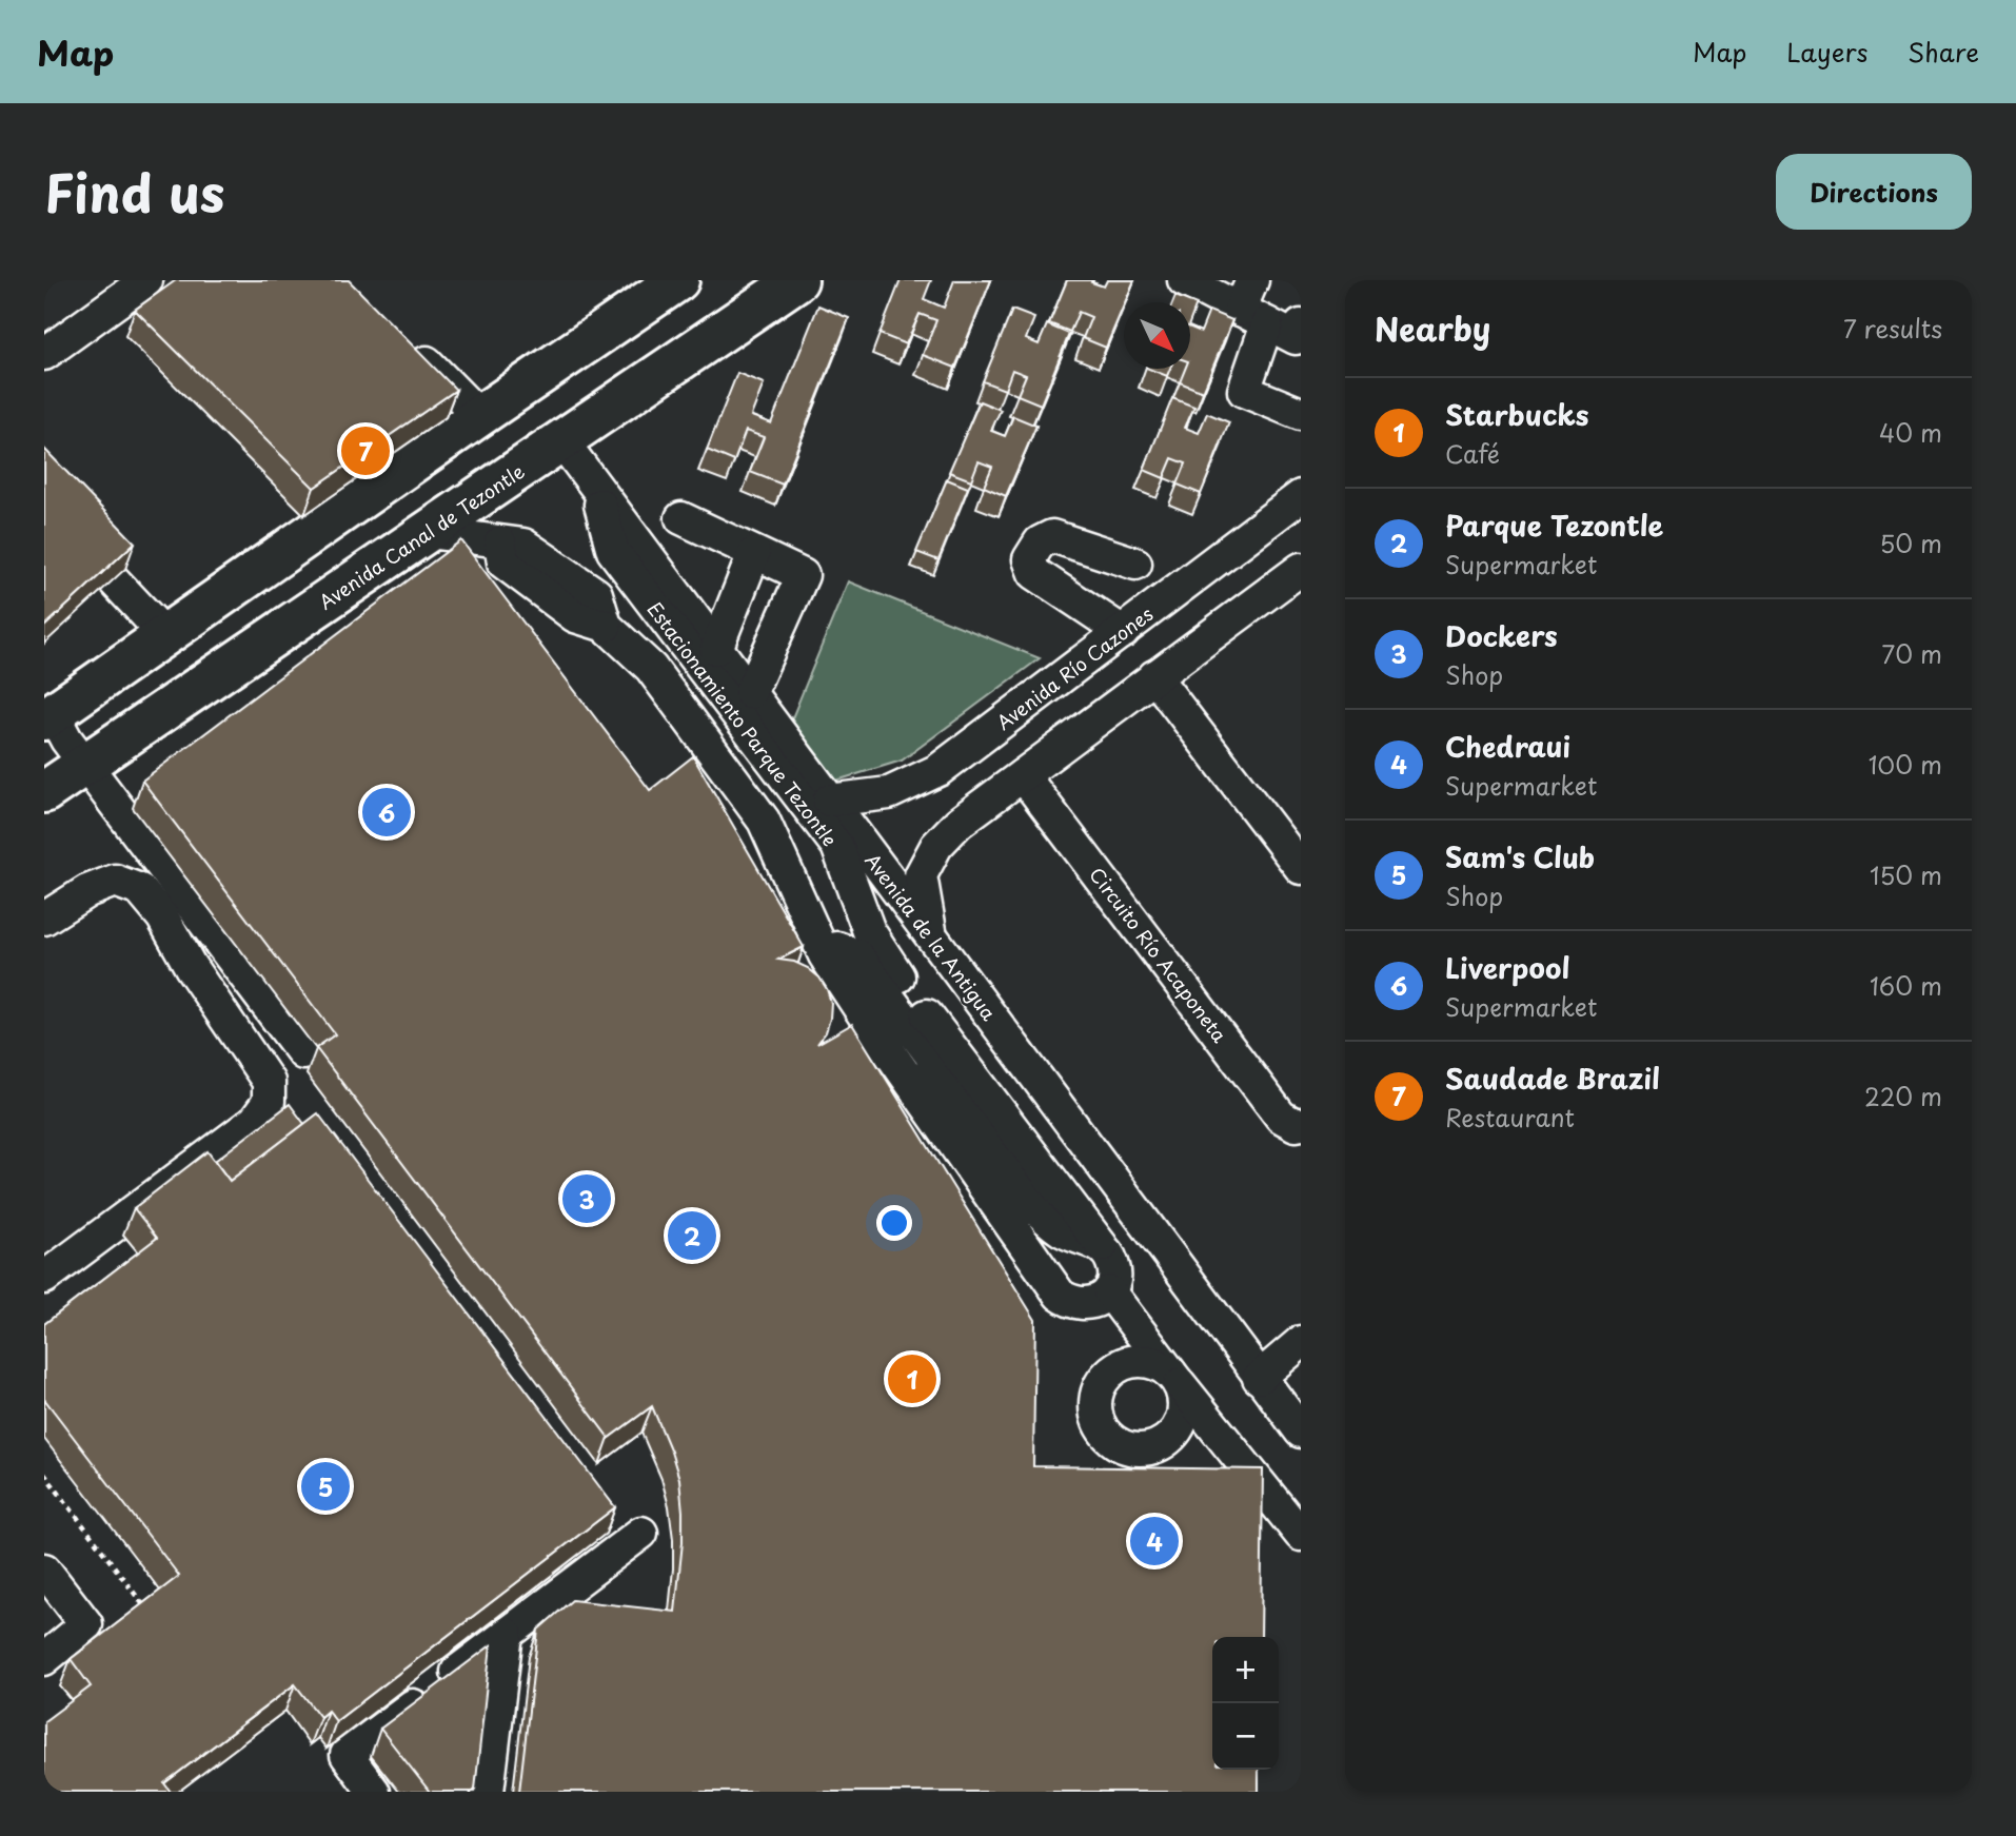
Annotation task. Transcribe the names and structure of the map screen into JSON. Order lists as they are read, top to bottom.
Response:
{
  "streets": {
    "main road": ["Avenida Canal de Tezontle"],
    "street": [
      "Avenida Río Cazones",
      "Estacionamiento Parque Tezontle",
      "Avenida de la Antigua",
      "Circuito Río Acaponeta"
    ]
  },
  "crossings": [
    ["Avenida Canal de Tezontle", "Avenida de la Antigua"],
    ["Avenida Río Cazones", "Avenida de la Antigua"],
    ["Estacionamiento Parque Tezontle", "Avenida de la Antigua"]
  ],
  "north": "bottom right",
  "page": {
    "header": "Map",
    "nav": ["Map", "Layers", "Share"],
    "title": "Find us",
    "buttons": "Directions",
    "heading": ["Nearby", "7 results"],
    "list": [
      {
        "mark": "1",
        "name": "Starbucks",
        "note": "Café",
        "value": "40 m"
      },
      {
        "mark": "2",
        "name": "Parque Tezontle",
        "note": "Supermarket",
        "value": "50 m"
      },
      {
        "mark": "3",
        "name": "Dockers",
        "note": "Shop",
        "value": "70 m"
      },
      {
        "mark": "4",
        "name": "Chedraui",
        "note": "Supermarket",
        "value": "100 m"
      },
      {
        "mark": "5",
        "name": "Sam's Club",
        "note": "Shop",
        "value": "150 m"
      },
      {
        "mark": "6",
        "name": "Liverpool",
        "note": "Supermarket",
        "value": "160 m"
      },
      {
        "mark": "7",
        "name": "Saudade Brazil",
        "note": "Restaurant",
        "value": "220 m"
      }
    ],
    "pins": [
      "7",
      "6",
      "3",
      "2",
      "1",
      "5",
      "4"
    ],
    "map_buttons": ["+", "−"]
  }
}
